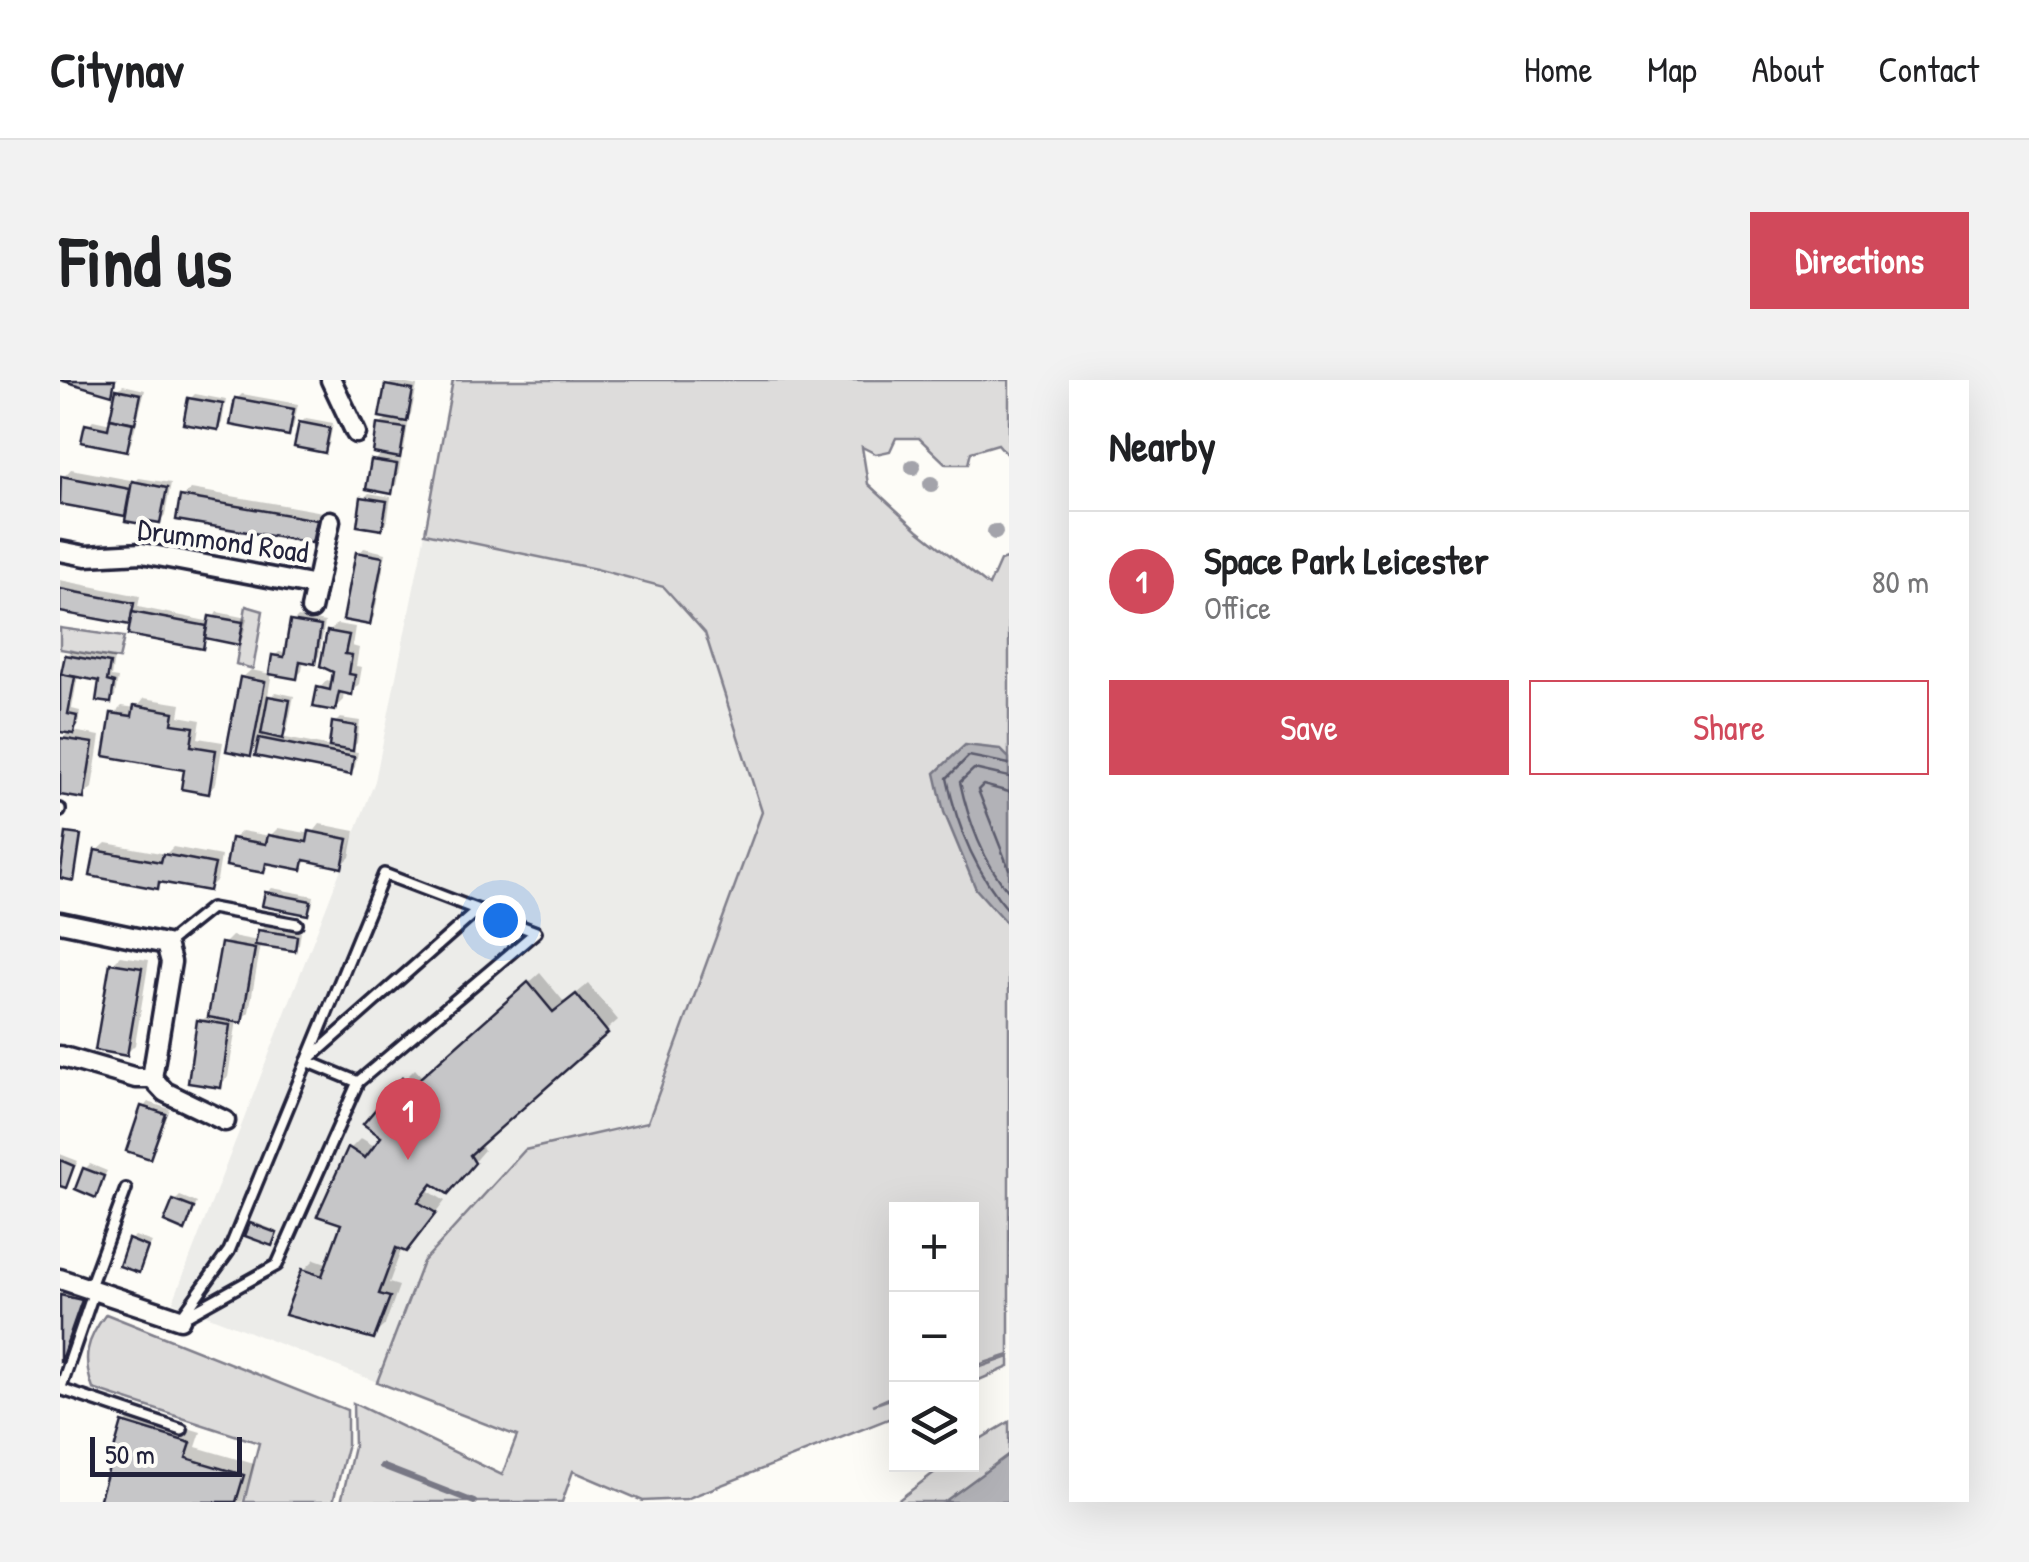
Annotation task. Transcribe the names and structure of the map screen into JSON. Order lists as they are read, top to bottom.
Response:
{
  "streets": {
    "street": ["Drummond Road"]
  },
  "scale_bar": "50 m",
  "page": {
    "header": "Citynav",
    "nav": [
      "Home",
      "Map",
      "About",
      "Contact"
    ],
    "buttons": [
      "Directions",
      ["Save", "Share"]
    ],
    "title": "Find us",
    "heading": "Nearby",
    "list": [
      {
        "mark": "1",
        "name": "Space Park Leicester",
        "note": "Office",
        "value": "80 m"
      }
    ],
    "pins": "1",
    "map_buttons": ["+", "−"],
    "scale": "50 m"
  }
}
